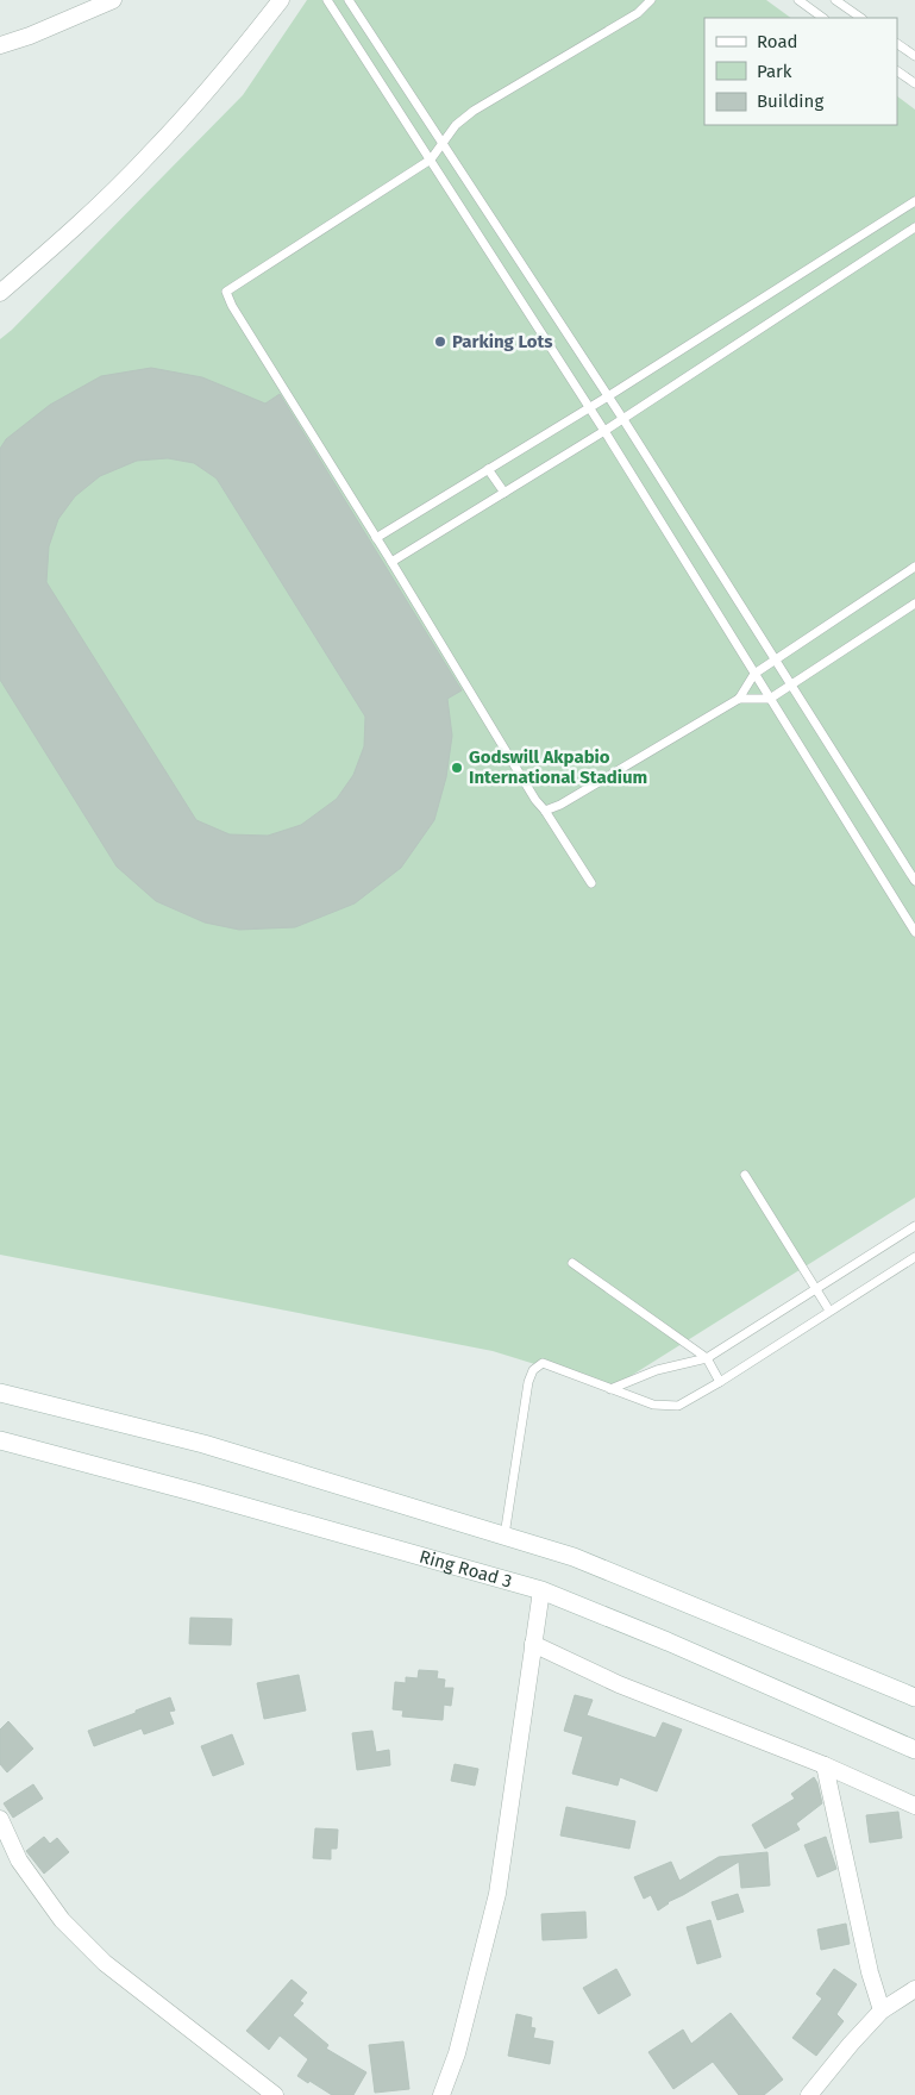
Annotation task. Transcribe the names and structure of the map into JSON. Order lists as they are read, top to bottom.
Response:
{
  "streets": {
    "main road": ["Ring Road 3"]
  },
  "places": ["Parking Lots", "Godswill Akpabio International Stadium"],
  "legend": ["Road", "Park", "Building"]
}
